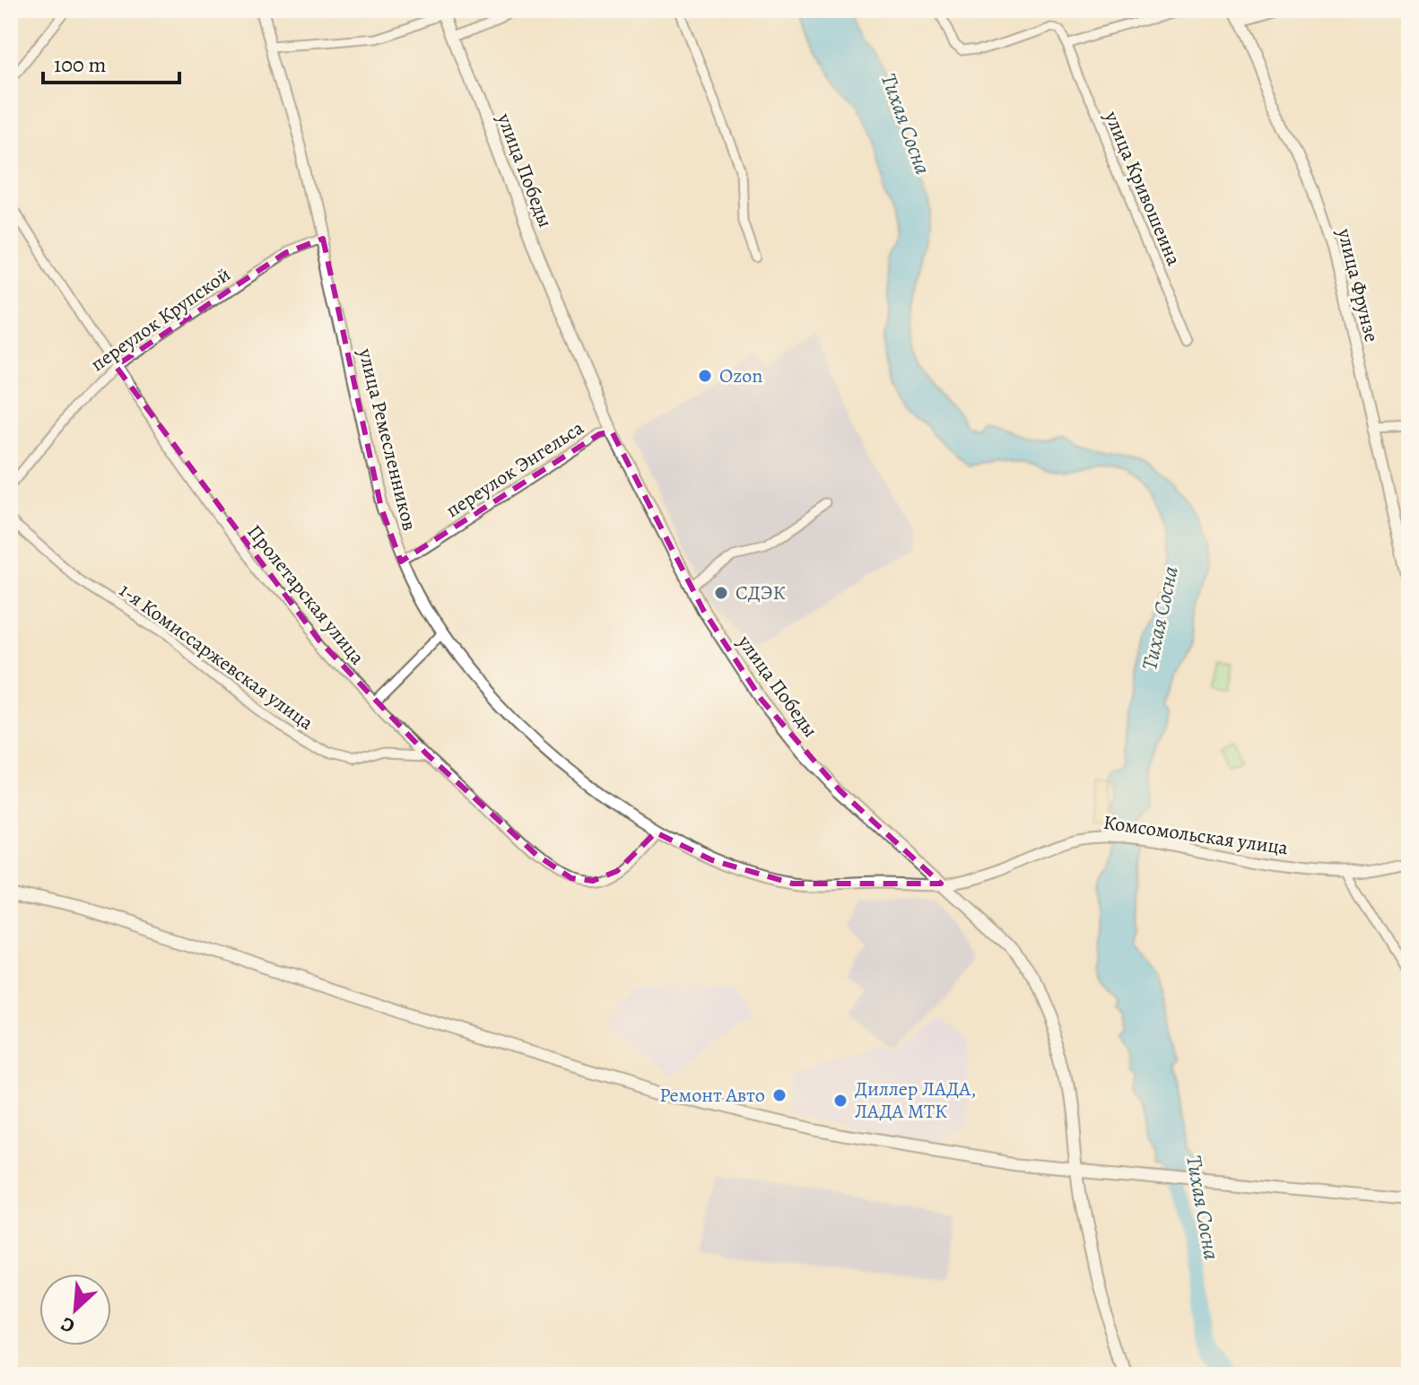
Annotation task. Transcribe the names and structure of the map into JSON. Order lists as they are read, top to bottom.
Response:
{
  "streets": {
    "main road": ["улица Победы"],
    "street": [
      "улица Кривошеина",
      "улица Фрунзе",
      "переулок Крупской",
      "улица Ремесленников",
      "переулок Энгельса",
      "Пролетарская улица",
      "1-я Комиссаржевская улица",
      "Комсомольская улица"
    ]
  },
  "crossings": [
    ["улица Победы", "улица Ремесленников"],
    ["улица Победы", "переулок Энгельса"],
    ["улица Победы", "Комсомольская улица"],
    ["переулок Крупской", "улица Ремесленников"],
    ["переулок Крупской", "Пролетарская улица"],
    ["улица Ремесленников", "переулок Энгельса"],
    ["улица Ремесленников", "Пролетарская улица"],
    ["улица Ремесленников", "Комсомольская улица"],
    ["Пролетарская улица", "1-я Комиссаржевская улица"]
  ],
  "water": ["Тихая Сосна"],
  "places": [
    "Ozon",
    "СДЭК",
    "Ремонт Авто",
    "Диллер ЛАДА, ЛАДА МТК"
  ],
  "scale_bar": "100 m",
  "north": "bottom left"
}
